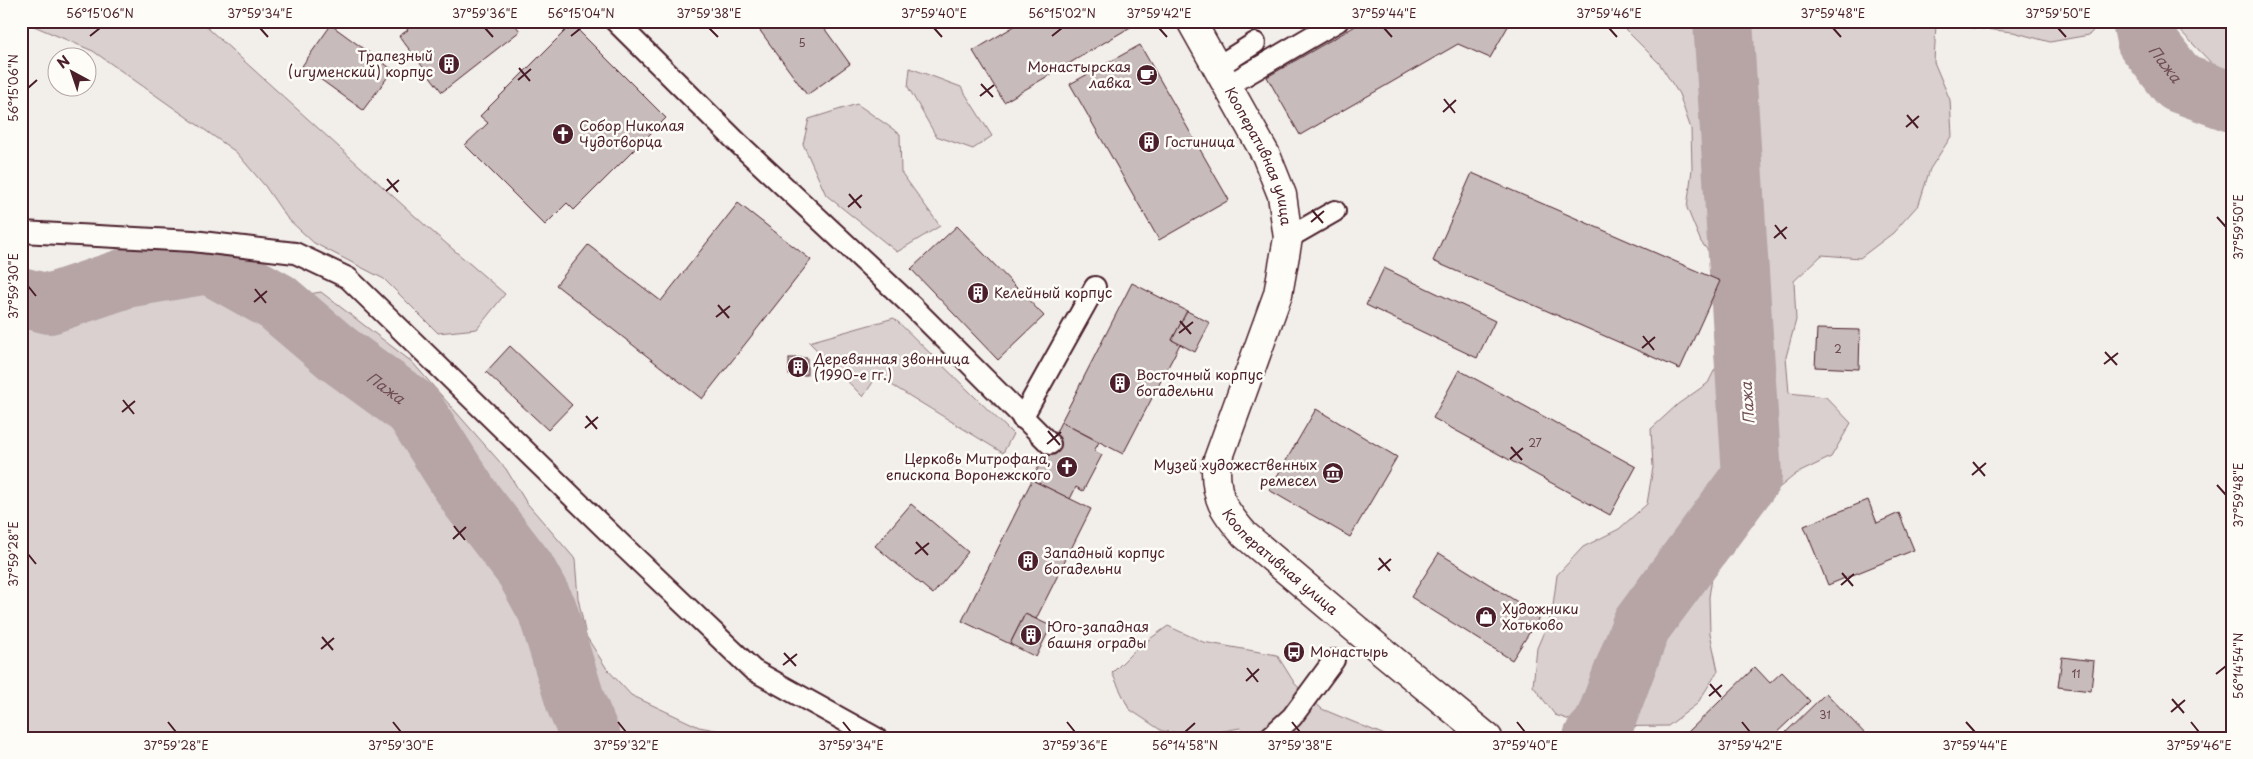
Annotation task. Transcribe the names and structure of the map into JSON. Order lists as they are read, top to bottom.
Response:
{
  "streets": {
    "main road": ["Кооперативная улица"]
  },
  "water": ["Пажа"],
  "places": {
    "building": [
      "Трапезный (игуменский) корпус",
      "Гостиница",
      "Келейный корпус",
      "Деревянная звонница (1990-е гг.)",
      "Восточный корпус богадельни",
      "Западный корпус богадельни",
      "Юго-западная башня ограды"
    ],
    "cafe": ["Монастырская лавка"],
    "church": ["Собор Николая Чудотворца", "Церковь Митрофана, епископа Воронежского"],
    "museum": ["Музей художественных ремесел"],
    "shop": ["Художники Хотьково"],
    "bus stop": ["Монастырь"]
  },
  "house_numbers": [
    "5",
    "2",
    "27",
    "11",
    "31"
  ],
  "north": "top left",
  "coordinates": [
    "56°15'06\"N",
    "37°59'34\"E",
    "37°59'36\"E",
    "56°15'04\"N",
    "37°59'38\"E",
    "37°59'40\"E",
    "56°15'02\"N",
    "37°59'42\"E",
    "37°59'44\"E",
    "37°59'46\"E",
    "37°59'48\"E",
    "37°59'50\"E",
    "37°59'30\"E",
    "37°59'28\"E",
    "56°14'54\"N",
    "37°59'32\"E",
    "56°14'58\"N"
  ]
}
